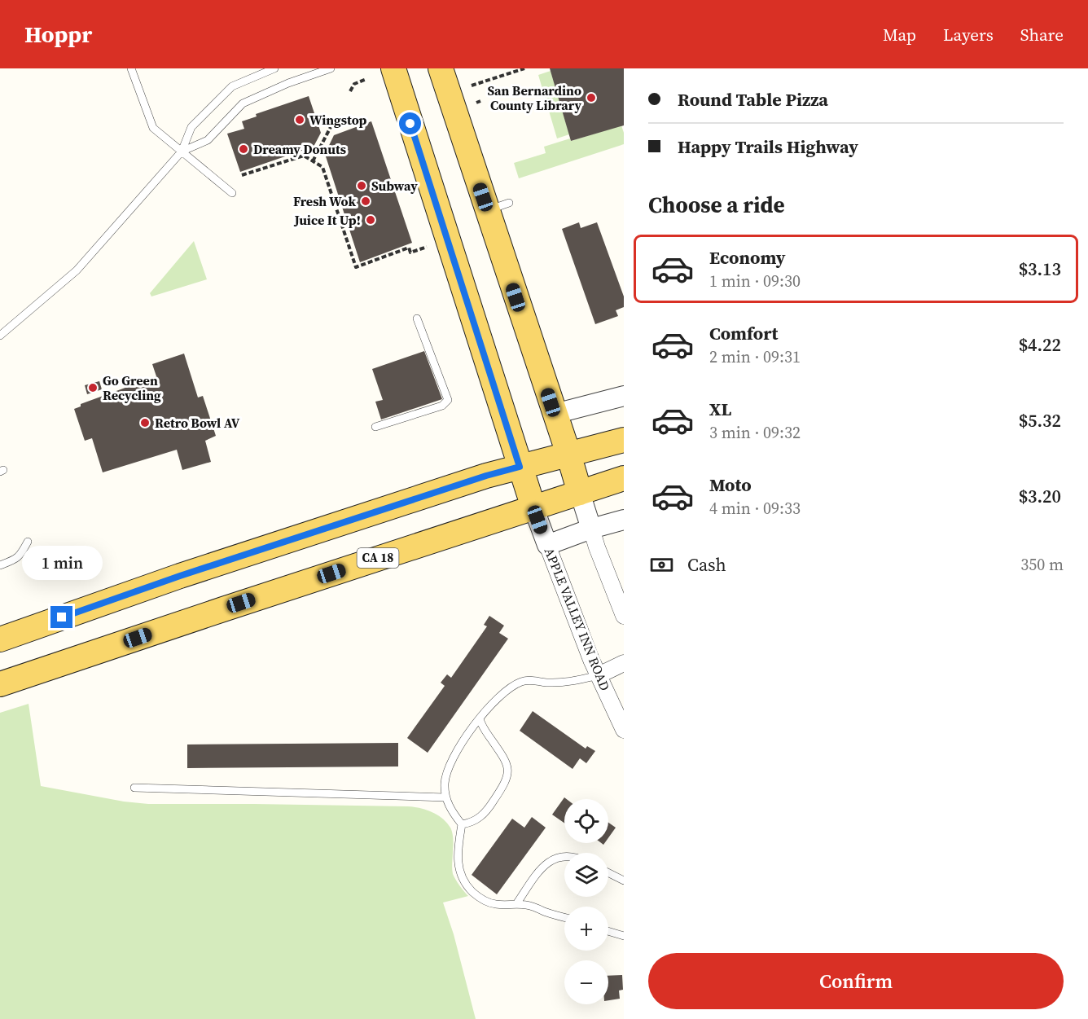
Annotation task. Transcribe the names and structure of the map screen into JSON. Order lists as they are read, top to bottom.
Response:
{
  "streets": {
    "main road": ["CA 18"],
    "street": ["APPLE VALLEY INN ROAD"]
  },
  "crossings": [
    ["CA 18", "APPLE VALLEY INN ROAD"]
  ],
  "places": [
    "San Bernardino County Library",
    "Wingstop",
    "Dreamy Donuts",
    "Subway",
    "Fresh Wok",
    "Juice It Up!",
    "Go Green Recycling",
    "Retro Bowl AV"
  ],
  "page": {
    "header": "Hoppr",
    "nav": ["Map", "Layers", "Share"],
    "banner": ["Round Table Pizza", "Happy Trails Highway"],
    "heading": "Choose a ride",
    "list": [
      {
        "name": "Economy",
        "note": "1 min · 09:30",
        "value": "$3.13"
      },
      {
        "name": "Comfort",
        "note": "2 min · 09:31",
        "value": "$4.22"
      },
      {
        "name": "XL",
        "note": "3 min · 09:32",
        "value": "$5.32"
      },
      {
        "name": "Moto",
        "note": "4 min · 09:33",
        "value": "$3.20"
      }
    ],
    "pay": ["Cash", "350 m"],
    "bubble": "1 min",
    "map_buttons": ["+", "−"],
    "buttons": "Confirm"
  }
}
